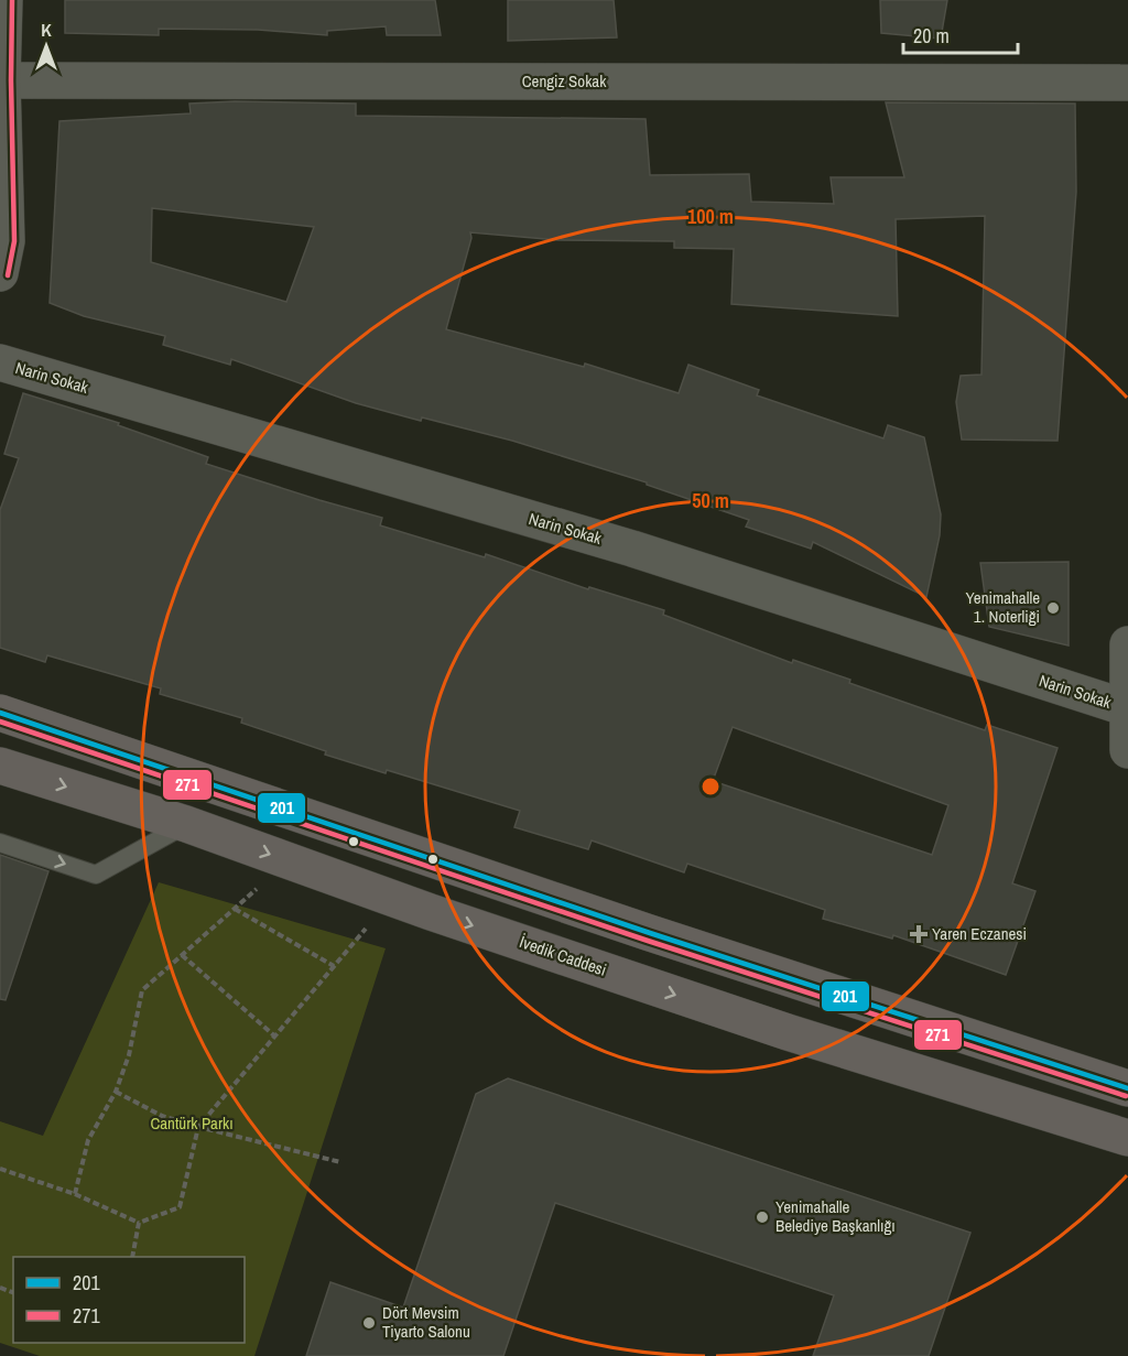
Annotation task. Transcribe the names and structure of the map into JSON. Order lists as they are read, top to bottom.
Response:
{
  "streets": {
    "main road": ["İvedik Caddesi"],
    "street": ["Cengiz Sokak", "Narin Sokak"]
  },
  "parks": ["Cantürk Parkı"],
  "places": {
    "other": ["Yenimahalle 1. Noterliği", "Yenimahalle Belediye Başkanlığı", "Dört Mevsim Tiyarto Salonu"],
    "health": ["Yaren Eczanesi"]
  },
  "lines": ["transit line 271", "transit line 201"],
  "legend": ["201", "271"],
  "scale_bar": "20 m",
  "north": "top",
  "rings": ["100 m", "50 m"]
}
